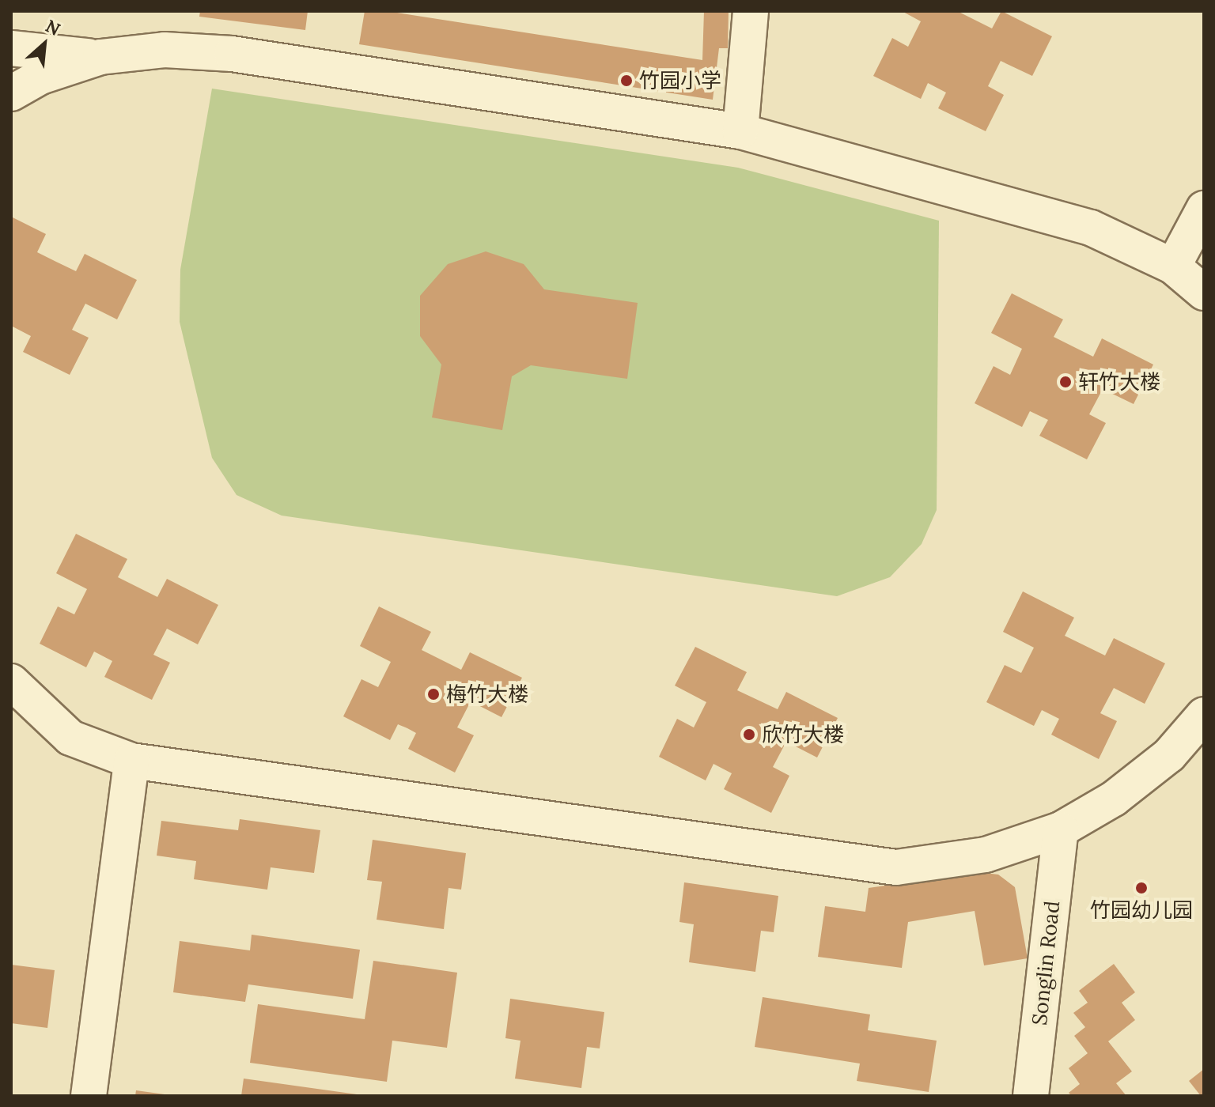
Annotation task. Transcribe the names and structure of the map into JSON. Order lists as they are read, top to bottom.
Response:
{
  "streets": {
    "lane": ["Songlin Road"]
  },
  "places": [
    "竹园小学",
    "轩竹大楼",
    "梅竹大楼",
    "欣竹大楼",
    "竹园幼儿园"
  ],
  "north": "top right"
}
